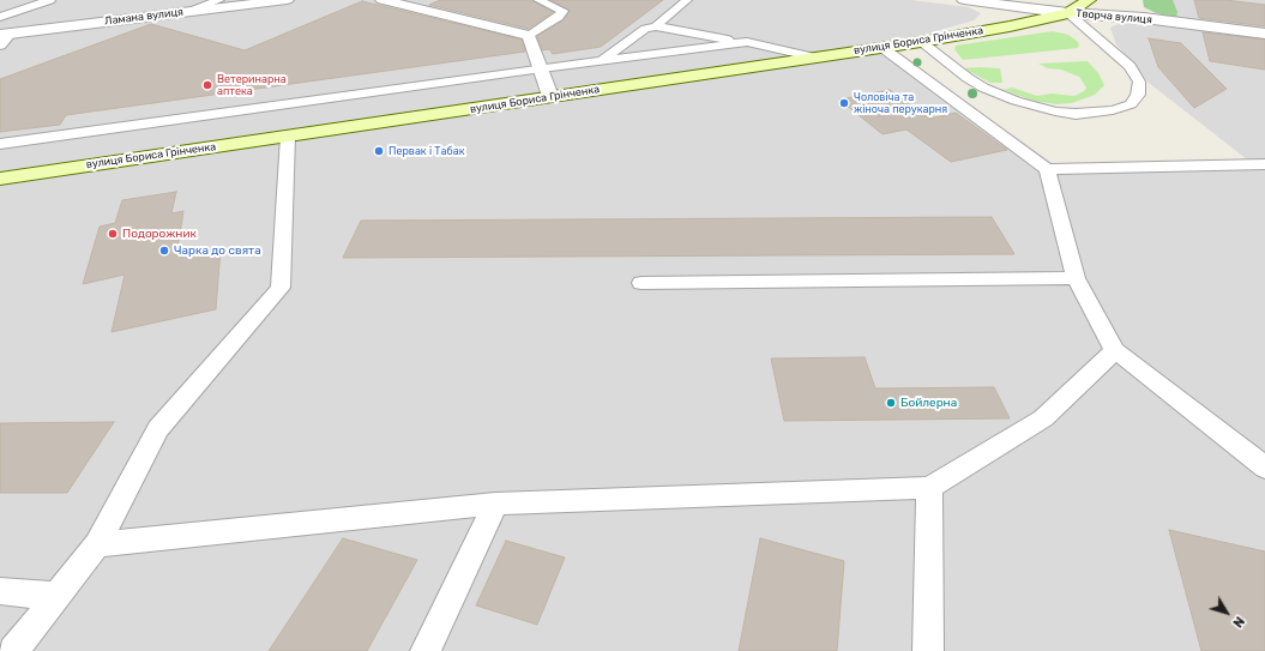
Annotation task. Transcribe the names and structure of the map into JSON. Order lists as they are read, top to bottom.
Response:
{
  "streets": {
    "main road": ["вулиця Бориса Грінченка"],
    "street": ["Ламана вулиця", "Творча вулиця"]
  },
  "crossings": [
    ["Творча вулиця", "вулиця Бориса Грінченка"]
  ],
  "places": [
    "Ветеринарна аптека",
    "Чоловіча та жіноча перукарня",
    "Первак і Табак",
    "Подорожник",
    "Чарка до свята",
    "Бойлерна"
  ],
  "north": "bottom right"
}
